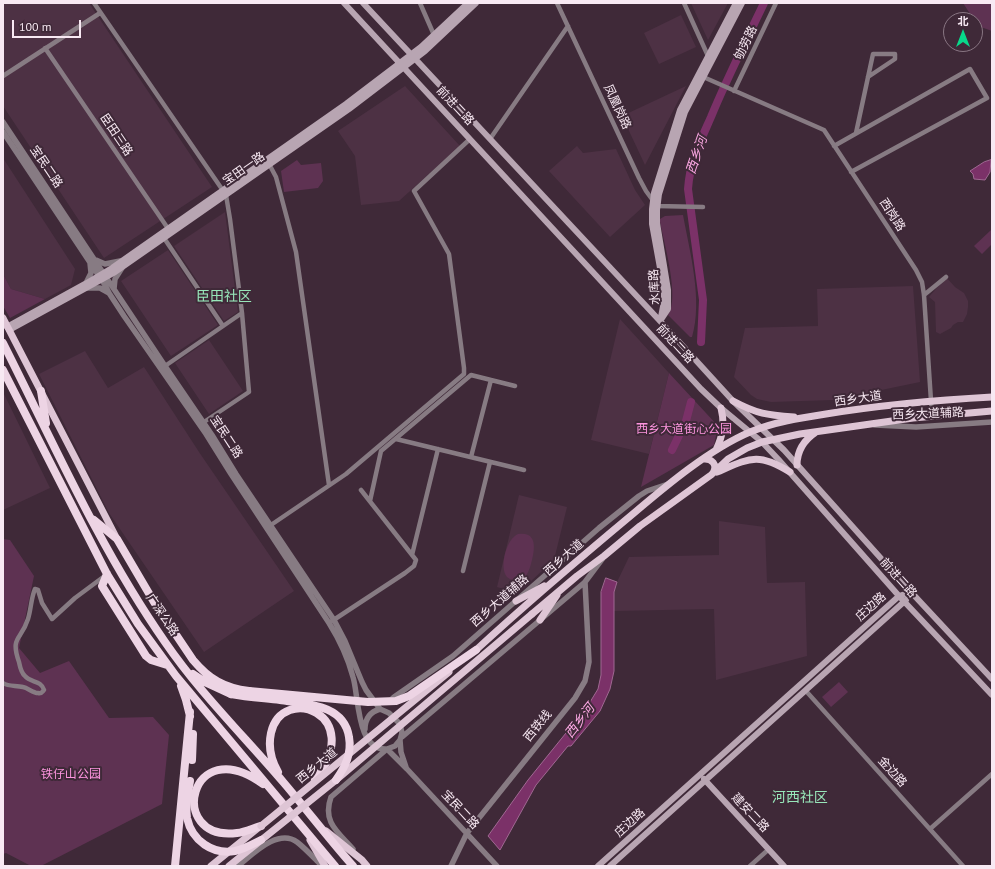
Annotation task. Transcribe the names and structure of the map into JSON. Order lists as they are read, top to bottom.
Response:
{
  "streets": {
    "highway": ["广深公路"],
    "main road": [
      "前进二路",
      "宝田一路",
      "水库路",
      "西乡大道",
      "庄边路",
      "建安二路"
    ],
    "street": [
      "劬劳路",
      "凤凰岗路",
      "臣田三路",
      "宝民二路",
      "西岗路",
      "西乡大道辅路",
      "西铁线",
      "金边路"
    ]
  },
  "crossings": [
    ["劬劳路", "西岗路"],
    ["前进二路", "宝田一路"],
    ["前进二路", "水库路"],
    ["前进二路", "西乡大道"],
    ["前进二路", "庄边路"],
    ["凤凰岗路", "水库路"],
    ["臣田三路", "宝田一路"],
    ["宝民二路", "宝田一路"],
    ["宝民二路", "西乡大道辅路"],
    ["宝民二路", "西铁线"],
    ["西岗路", "水库路"],
    ["西岗路", "西乡大道"],
    ["西乡大道", "西乡大道辅路"],
    ["庄边路", "金边路"],
    ["庄边路", "建安二路"]
  ],
  "districts": ["臣田社区", "河西社区"],
  "water": ["西乡河"],
  "parks": ["西乡大道街心公园", "铁仔山公园"],
  "scale_bar": "100 m",
  "north": "top"
}
